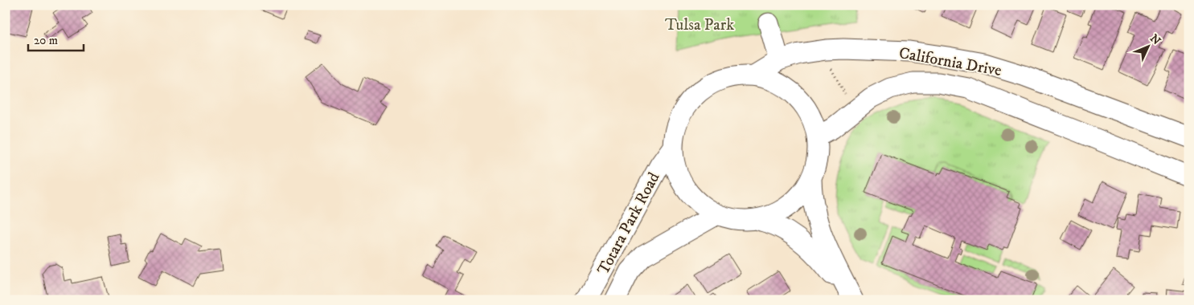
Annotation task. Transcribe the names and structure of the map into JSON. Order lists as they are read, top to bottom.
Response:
{
  "streets": {
    "street": ["California Drive", "Totara Park Road"]
  },
  "parks": ["Tulsa Park"],
  "scale_bar": "20 m",
  "north": "top right"
}
